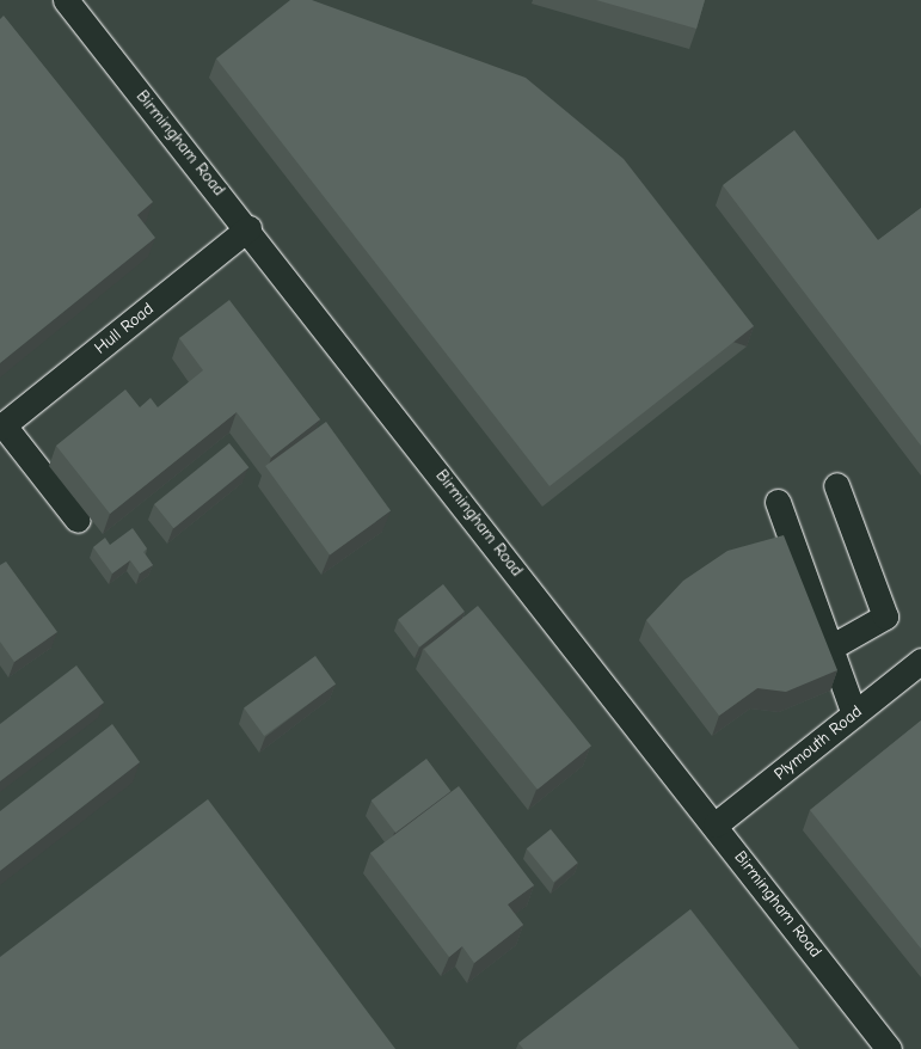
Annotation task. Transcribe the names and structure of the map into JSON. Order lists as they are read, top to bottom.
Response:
{
  "streets": {
    "street": ["Birmingham Road", "Hull Road", "Plymouth Road"]
  },
  "crossings": [
    ["Birmingham Road", "Hull Road"],
    ["Birmingham Road", "Plymouth Road"]
  ]
}
